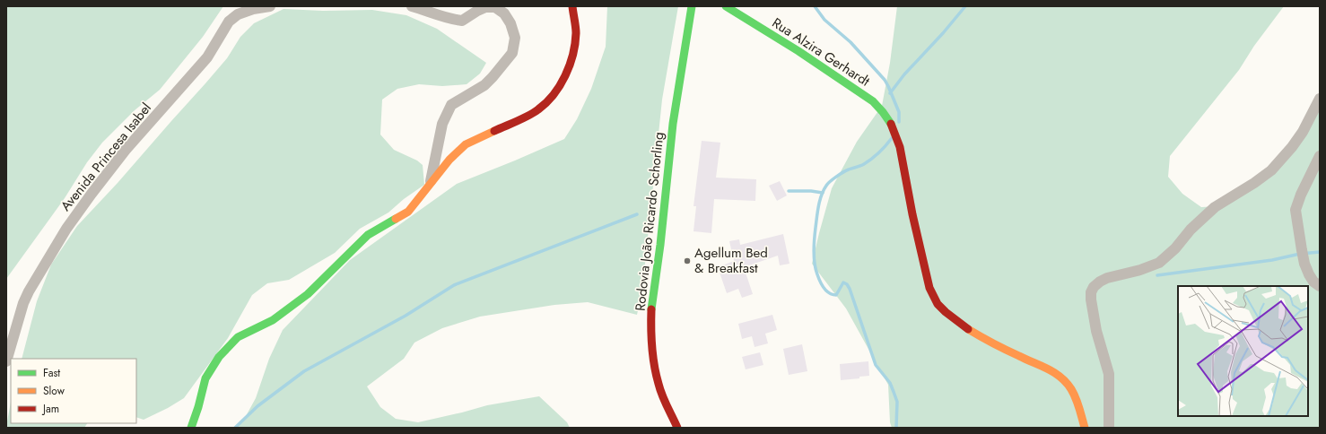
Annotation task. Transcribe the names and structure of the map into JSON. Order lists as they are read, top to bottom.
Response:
{
  "streets": {
    "street": ["Rua Alzira Gerhardt", "Avenida Princesa Isabel", "Rodovia João Ricardo Schorling"]
  },
  "places": ["Agellum Bed & Breakfast"],
  "legend": ["Fast", "Slow", "Jam"]
}
